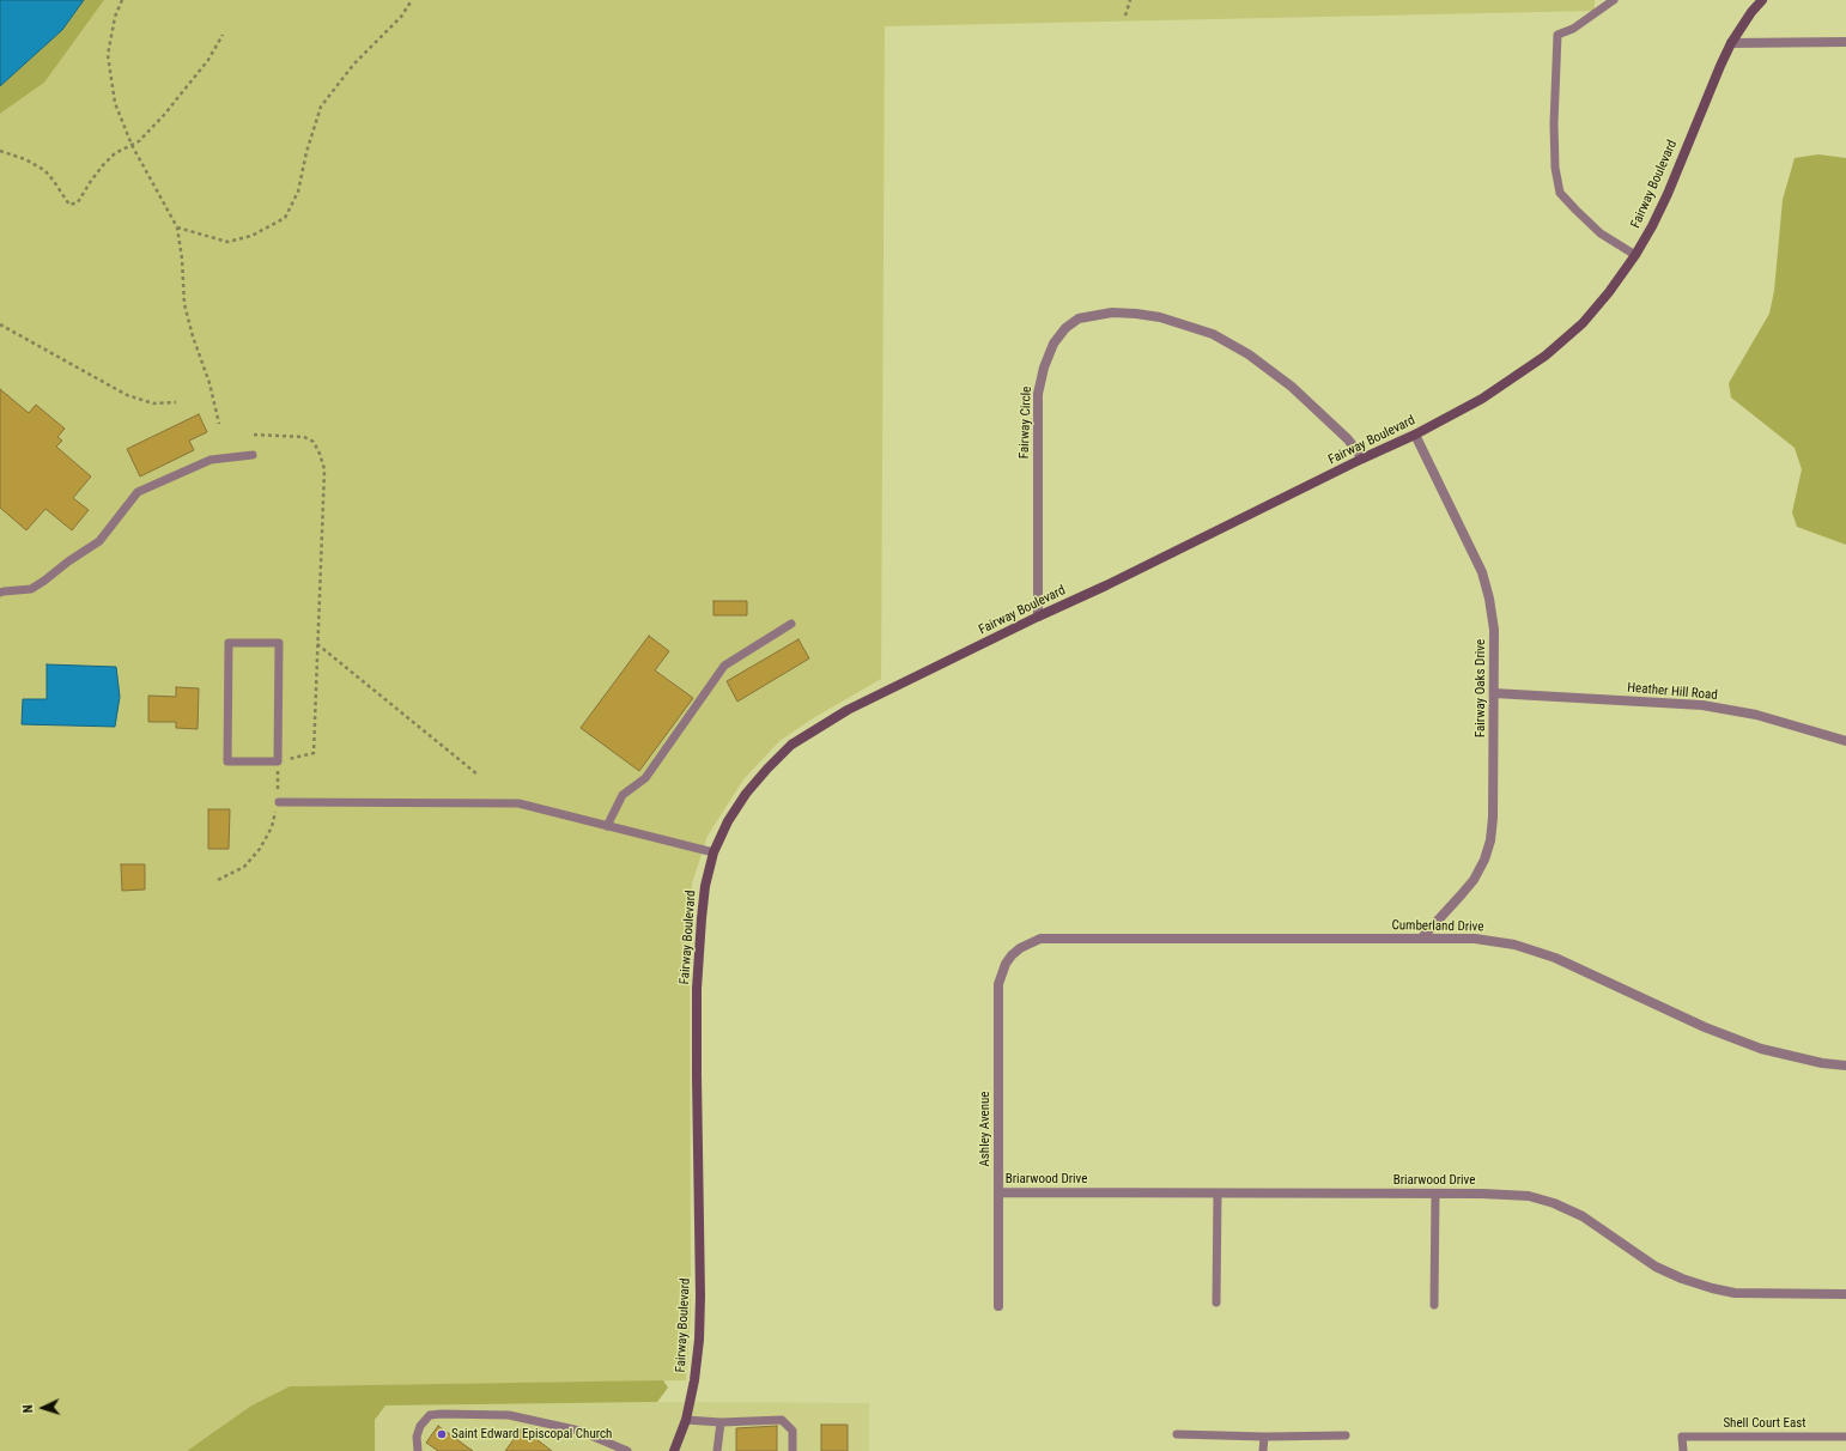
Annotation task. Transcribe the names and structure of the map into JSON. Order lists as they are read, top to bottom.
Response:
{
  "streets": {
    "street": [
      "Fairway Boulevard",
      "Fairway Circle",
      "Fairway Oaks Drive",
      "Heather Hill Road",
      "Cumberland Drive",
      "Ashley Avenue",
      "Briarwood Drive"
    ],
    "lane": ["Shell Court East"]
  },
  "crossings": [
    ["Fairway Boulevard", "Fairway Circle"],
    ["Fairway Boulevard", "Fairway Oaks Drive"],
    ["Fairway Oaks Drive", "Heather Hill Road"],
    ["Fairway Oaks Drive", "Cumberland Drive"],
    ["Cumberland Drive", "Ashley Avenue"],
    ["Ashley Avenue", "Briarwood Drive"]
  ],
  "places": ["Saint Edward Episcopal Church"],
  "north": "left"
}
